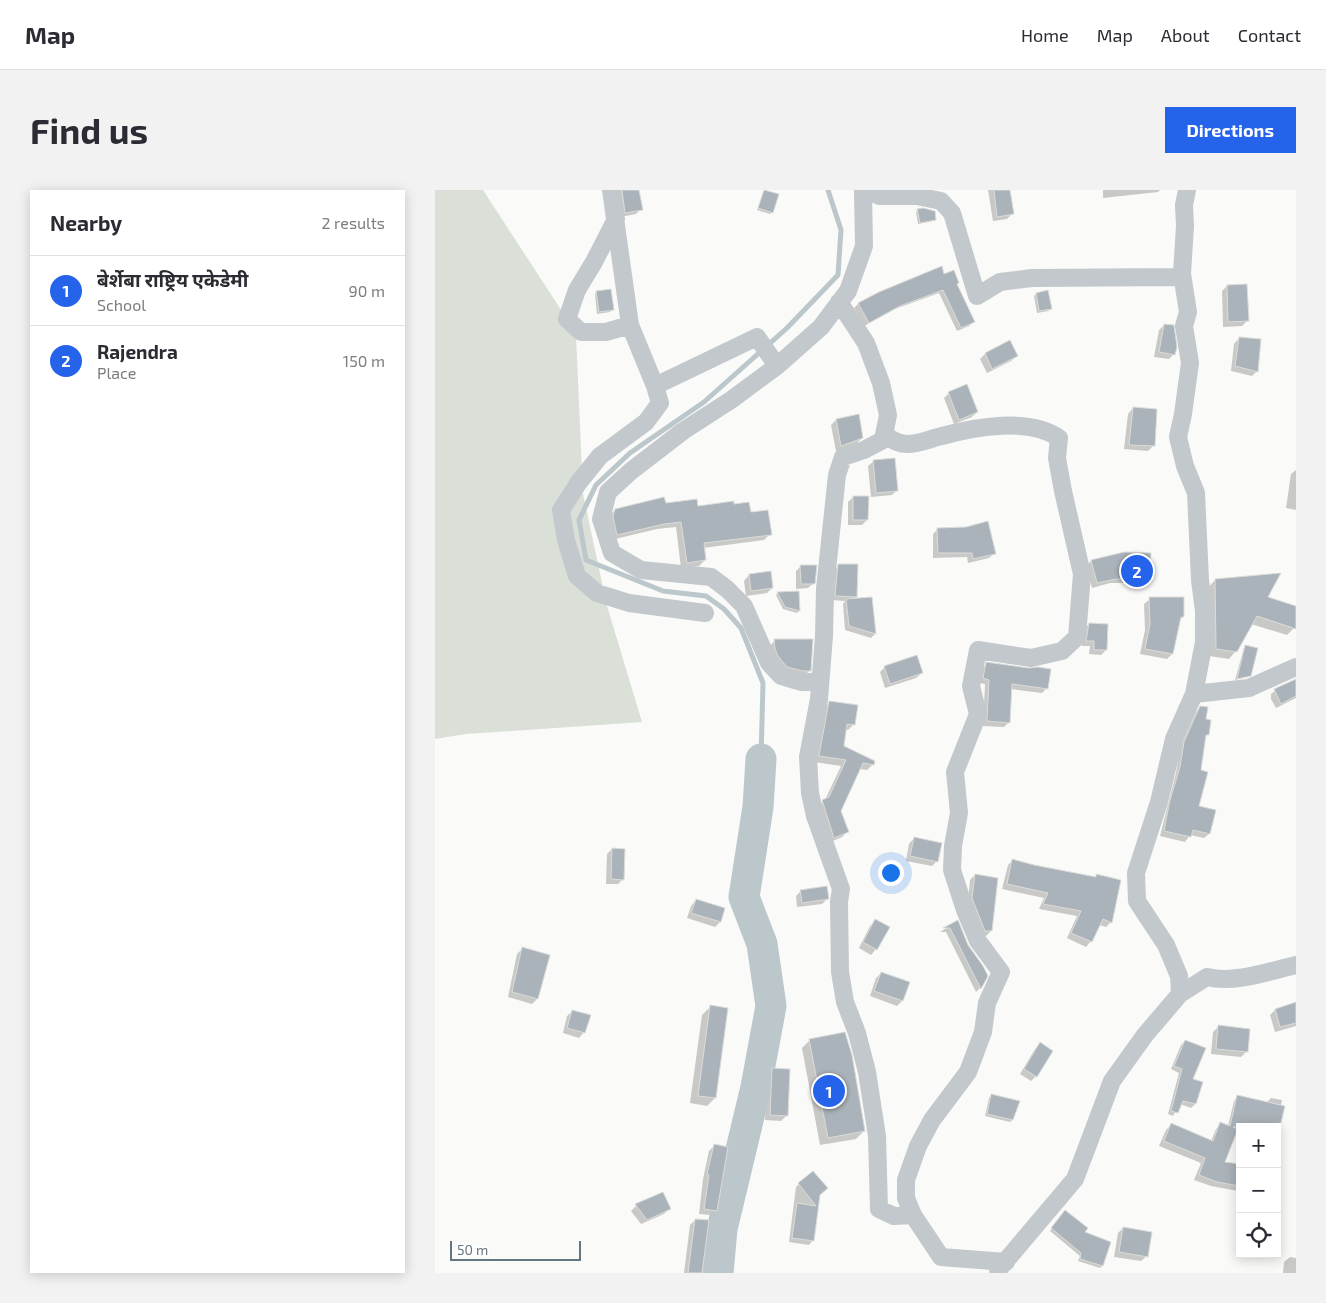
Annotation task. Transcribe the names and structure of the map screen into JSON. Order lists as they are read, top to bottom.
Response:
{
  "scale_bar": "50 m",
  "page": {
    "header": "Map",
    "nav": [
      "Home",
      "Map",
      "About",
      "Contact"
    ],
    "buttons": "Directions",
    "title": "Find us",
    "heading": ["Nearby", "2 results"],
    "list": [
      {
        "mark": "1",
        "name": "बेर्शेबा राष्ट्रिय एकेडेमी",
        "note": "School",
        "value": "90 m"
      },
      {
        "mark": "2",
        "name": "Rajendra",
        "note": "Place",
        "value": "150 m"
      }
    ],
    "pins": ["2", "1"],
    "map_buttons": ["+", "−"],
    "scale": "50 m"
  }
}
